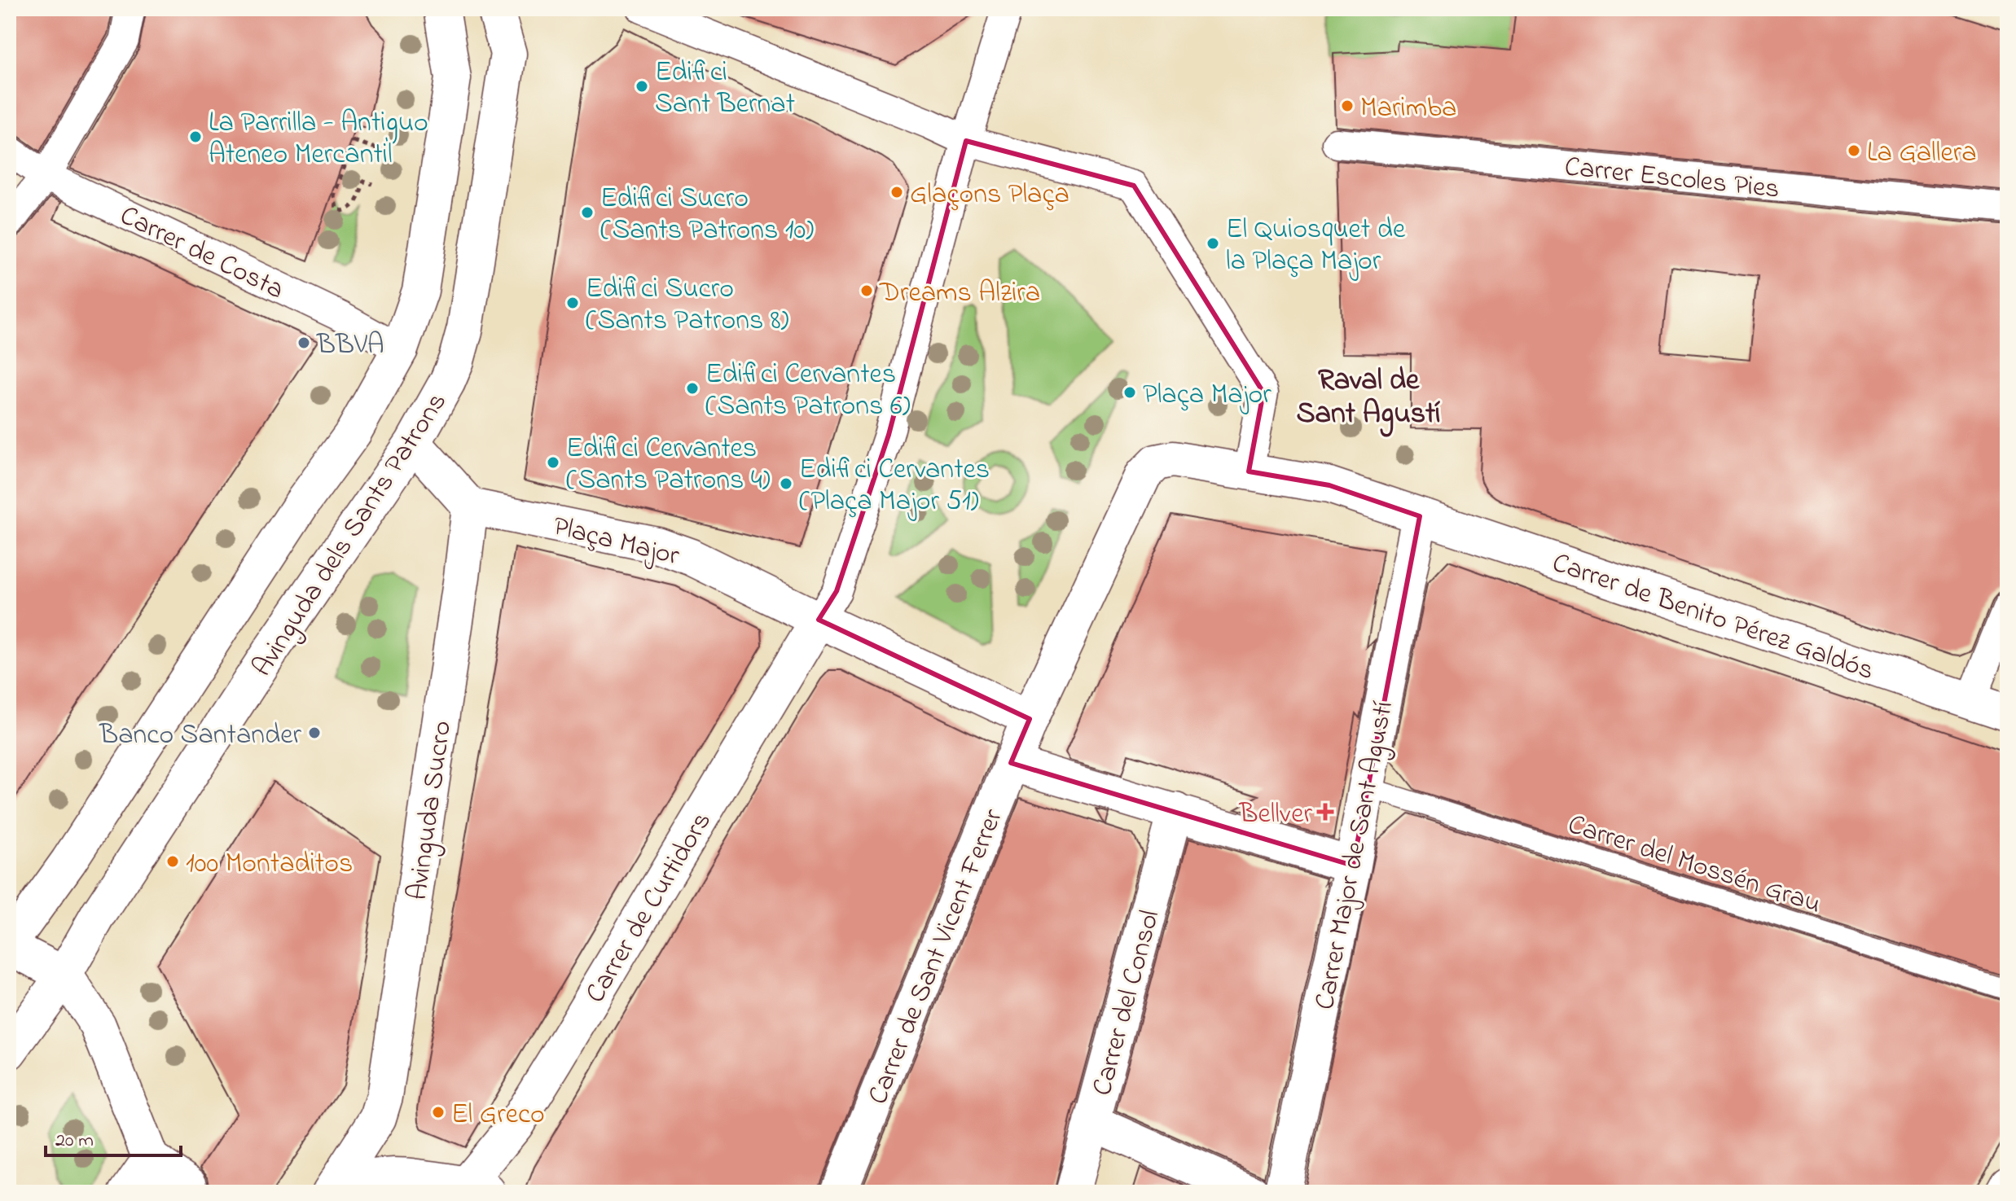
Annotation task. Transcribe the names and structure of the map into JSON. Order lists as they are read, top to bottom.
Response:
{
  "streets": {
    "street": [
      "Carrer Escoles Pies",
      "Carrer de Costa",
      "Avinguda dels Sants Patrons",
      "Plaça Major",
      "Carrer de Benito Pérez Galdós",
      "Avinguda Sucro",
      "Carrer Major de Sant Agustí",
      "Carrer de Curtidors",
      "Carrer de Sant Vicent Ferrer",
      "Carrer del Consol"
    ],
    "lane": ["Carrer del Mossén Grau"]
  },
  "crossings": [
    ["Carrer de Costa", "Avinguda dels Sants Patrons"],
    ["Plaça Major", "Avinguda Sucro"],
    ["Plaça Major", "Carrer de Curtidors"],
    ["Plaça Major", "Carrer de Sant Vicent Ferrer"],
    ["Carrer de Benito Pérez Galdós", "Carrer Major de Sant Agustí"],
    ["Carrer Major de Sant Agustí", "Carrer del Mossén Grau"]
  ],
  "districts": ["Raval de Sant Agustí"],
  "places": {
    "other": [
      "Edifici Sant Bernat",
      "Marimba",
      "La Parrilla - Antiguo Ateneo Mercantil",
      "La Gallera",
      "Glaçons Plaça",
      "Edifici Sucro (Sants Patrons 10)",
      "El Quiosquet de la Plaça Major",
      "Dreams Alzira",
      "Edifici Sucro (Sants Patrons 8)",
      "BBVA",
      "Edifici Cervantes (Sants Patrons 6)",
      "Plaça Major",
      "Edifici Cervantes (Sants Patrons 4)",
      "Edifici Cervantes (Plaça Major 51)",
      "Banco Santander",
      "100 Montaditos",
      "El Greco"
    ],
    "health": ["Bellver"]
  },
  "scale_bar": "20 m"
}
